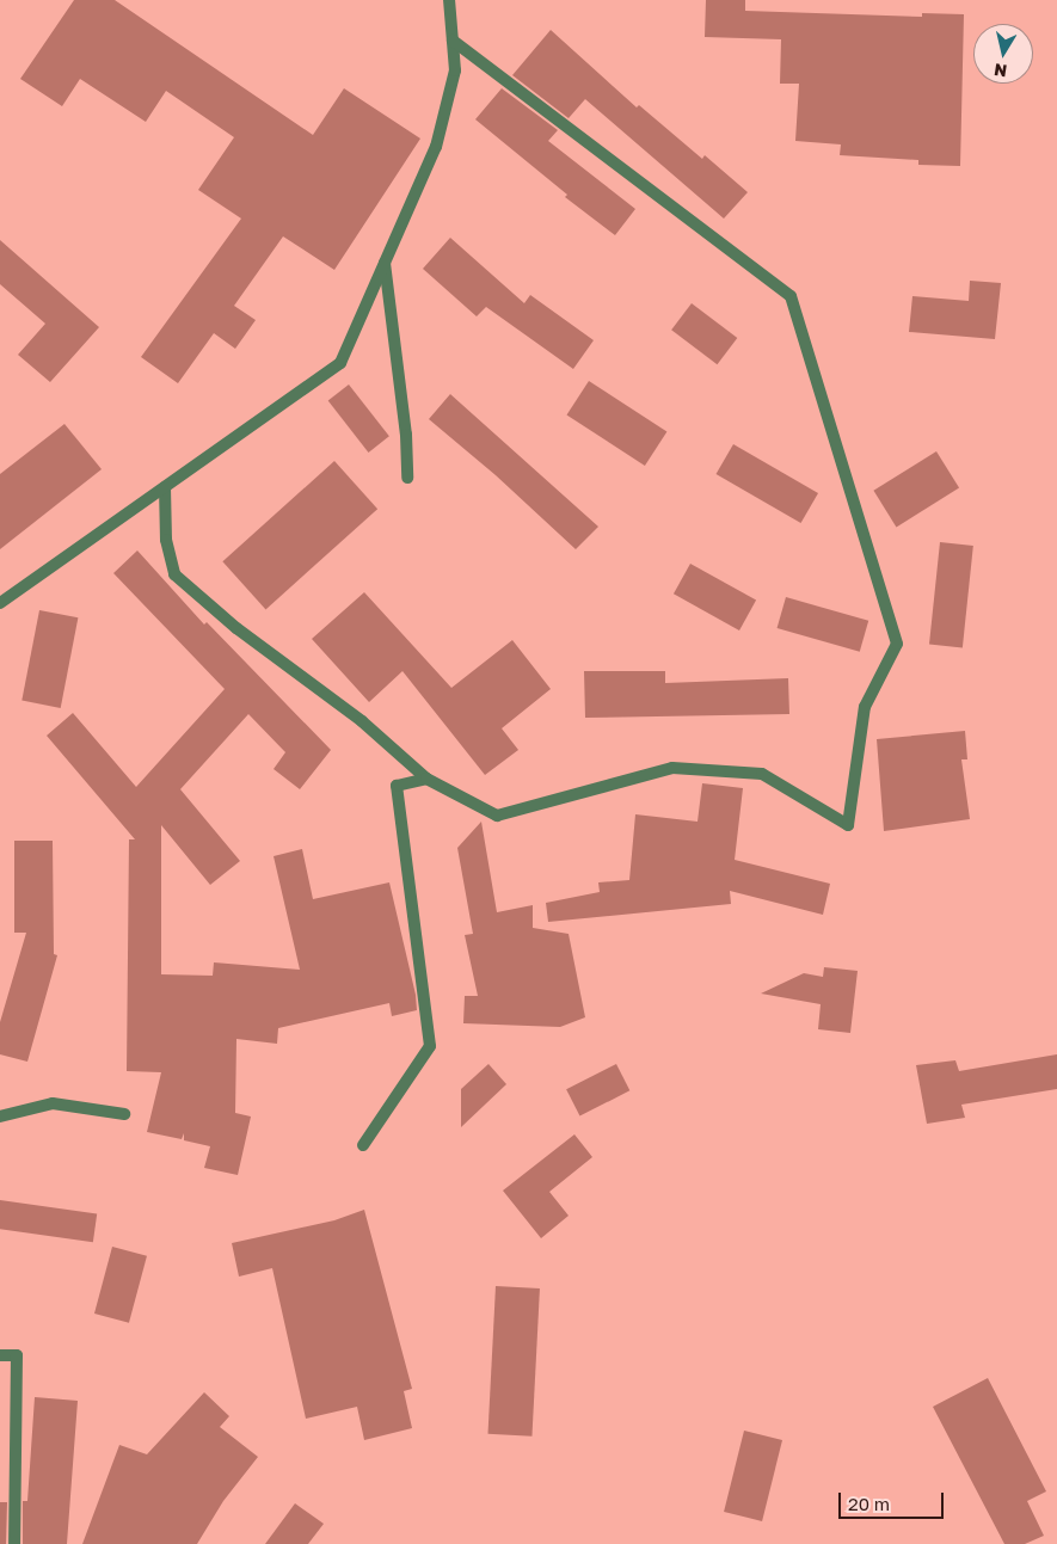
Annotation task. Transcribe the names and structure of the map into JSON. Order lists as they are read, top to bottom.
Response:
{
  "scale_bar": "20 m",
  "north": "bottom"
}
